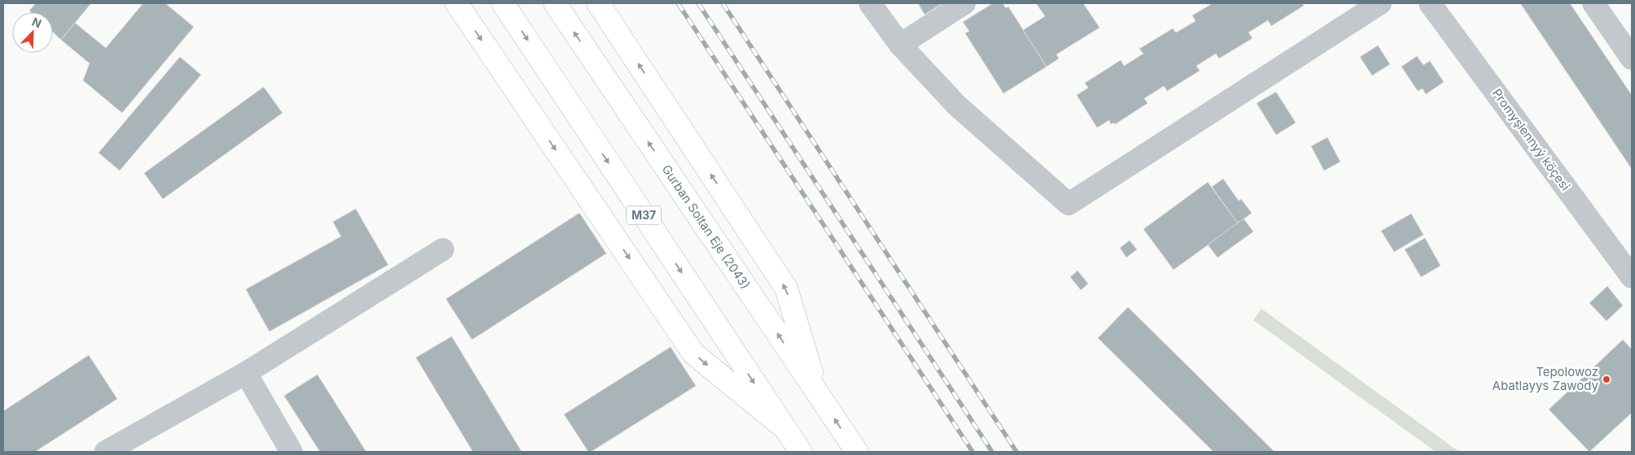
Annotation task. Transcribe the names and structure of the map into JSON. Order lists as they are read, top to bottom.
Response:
{
  "streets": {
    "highway": ["M37", "Gurban Soltan Eje (2043)"],
    "street": ["Promyşlennyý köçesi"]
  },
  "places": ["Tepolowoz Abatlayys Zawody"],
  "north": "top right"
}
